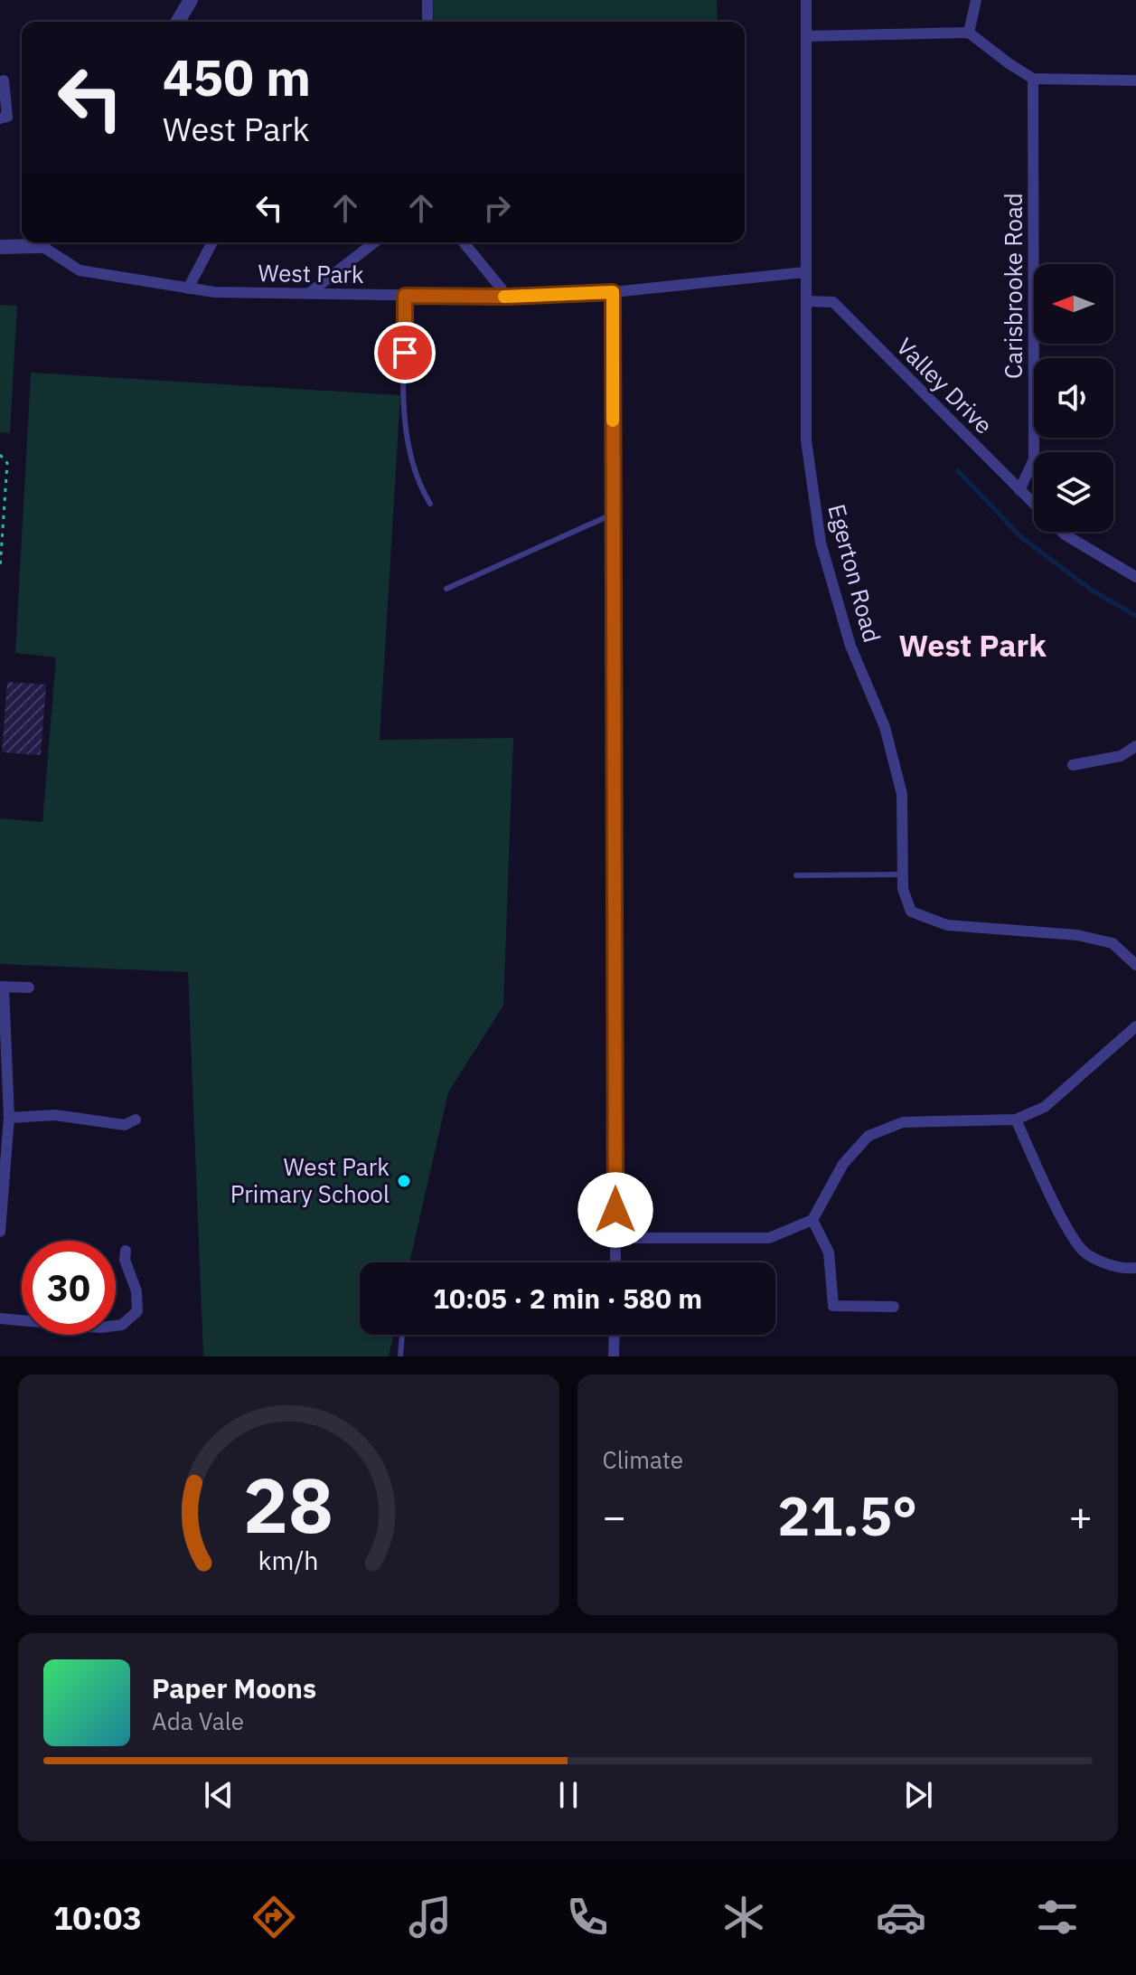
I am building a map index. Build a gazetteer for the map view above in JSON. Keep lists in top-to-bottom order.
{
  "streets": {
    "street": [
      "West Park",
      "Carisbrooke Road",
      "Valley Drive",
      "Egerton Road"
    ]
  },
  "crossings": [
    ["West Park", "Egerton Road"],
    ["Carisbrooke Road", "Valley Drive"],
    ["Valley Drive", "Egerton Road"]
  ],
  "districts": ["West Park"],
  "places": ["West Park Primary School"],
  "north": "left",
  "page": {
    "turn": ["450 m", "West Park"],
    "limit": "30",
    "trip": "10:05 · 2 min · 580 m",
    "tile": "Climate",
    "heat": ["−", "21.5°", "+"],
    "song": ["Paper Moons", "Ada Vale"],
    "tabs": "10:03",
    "gauge": ["28", "km/h"]
  }
}
